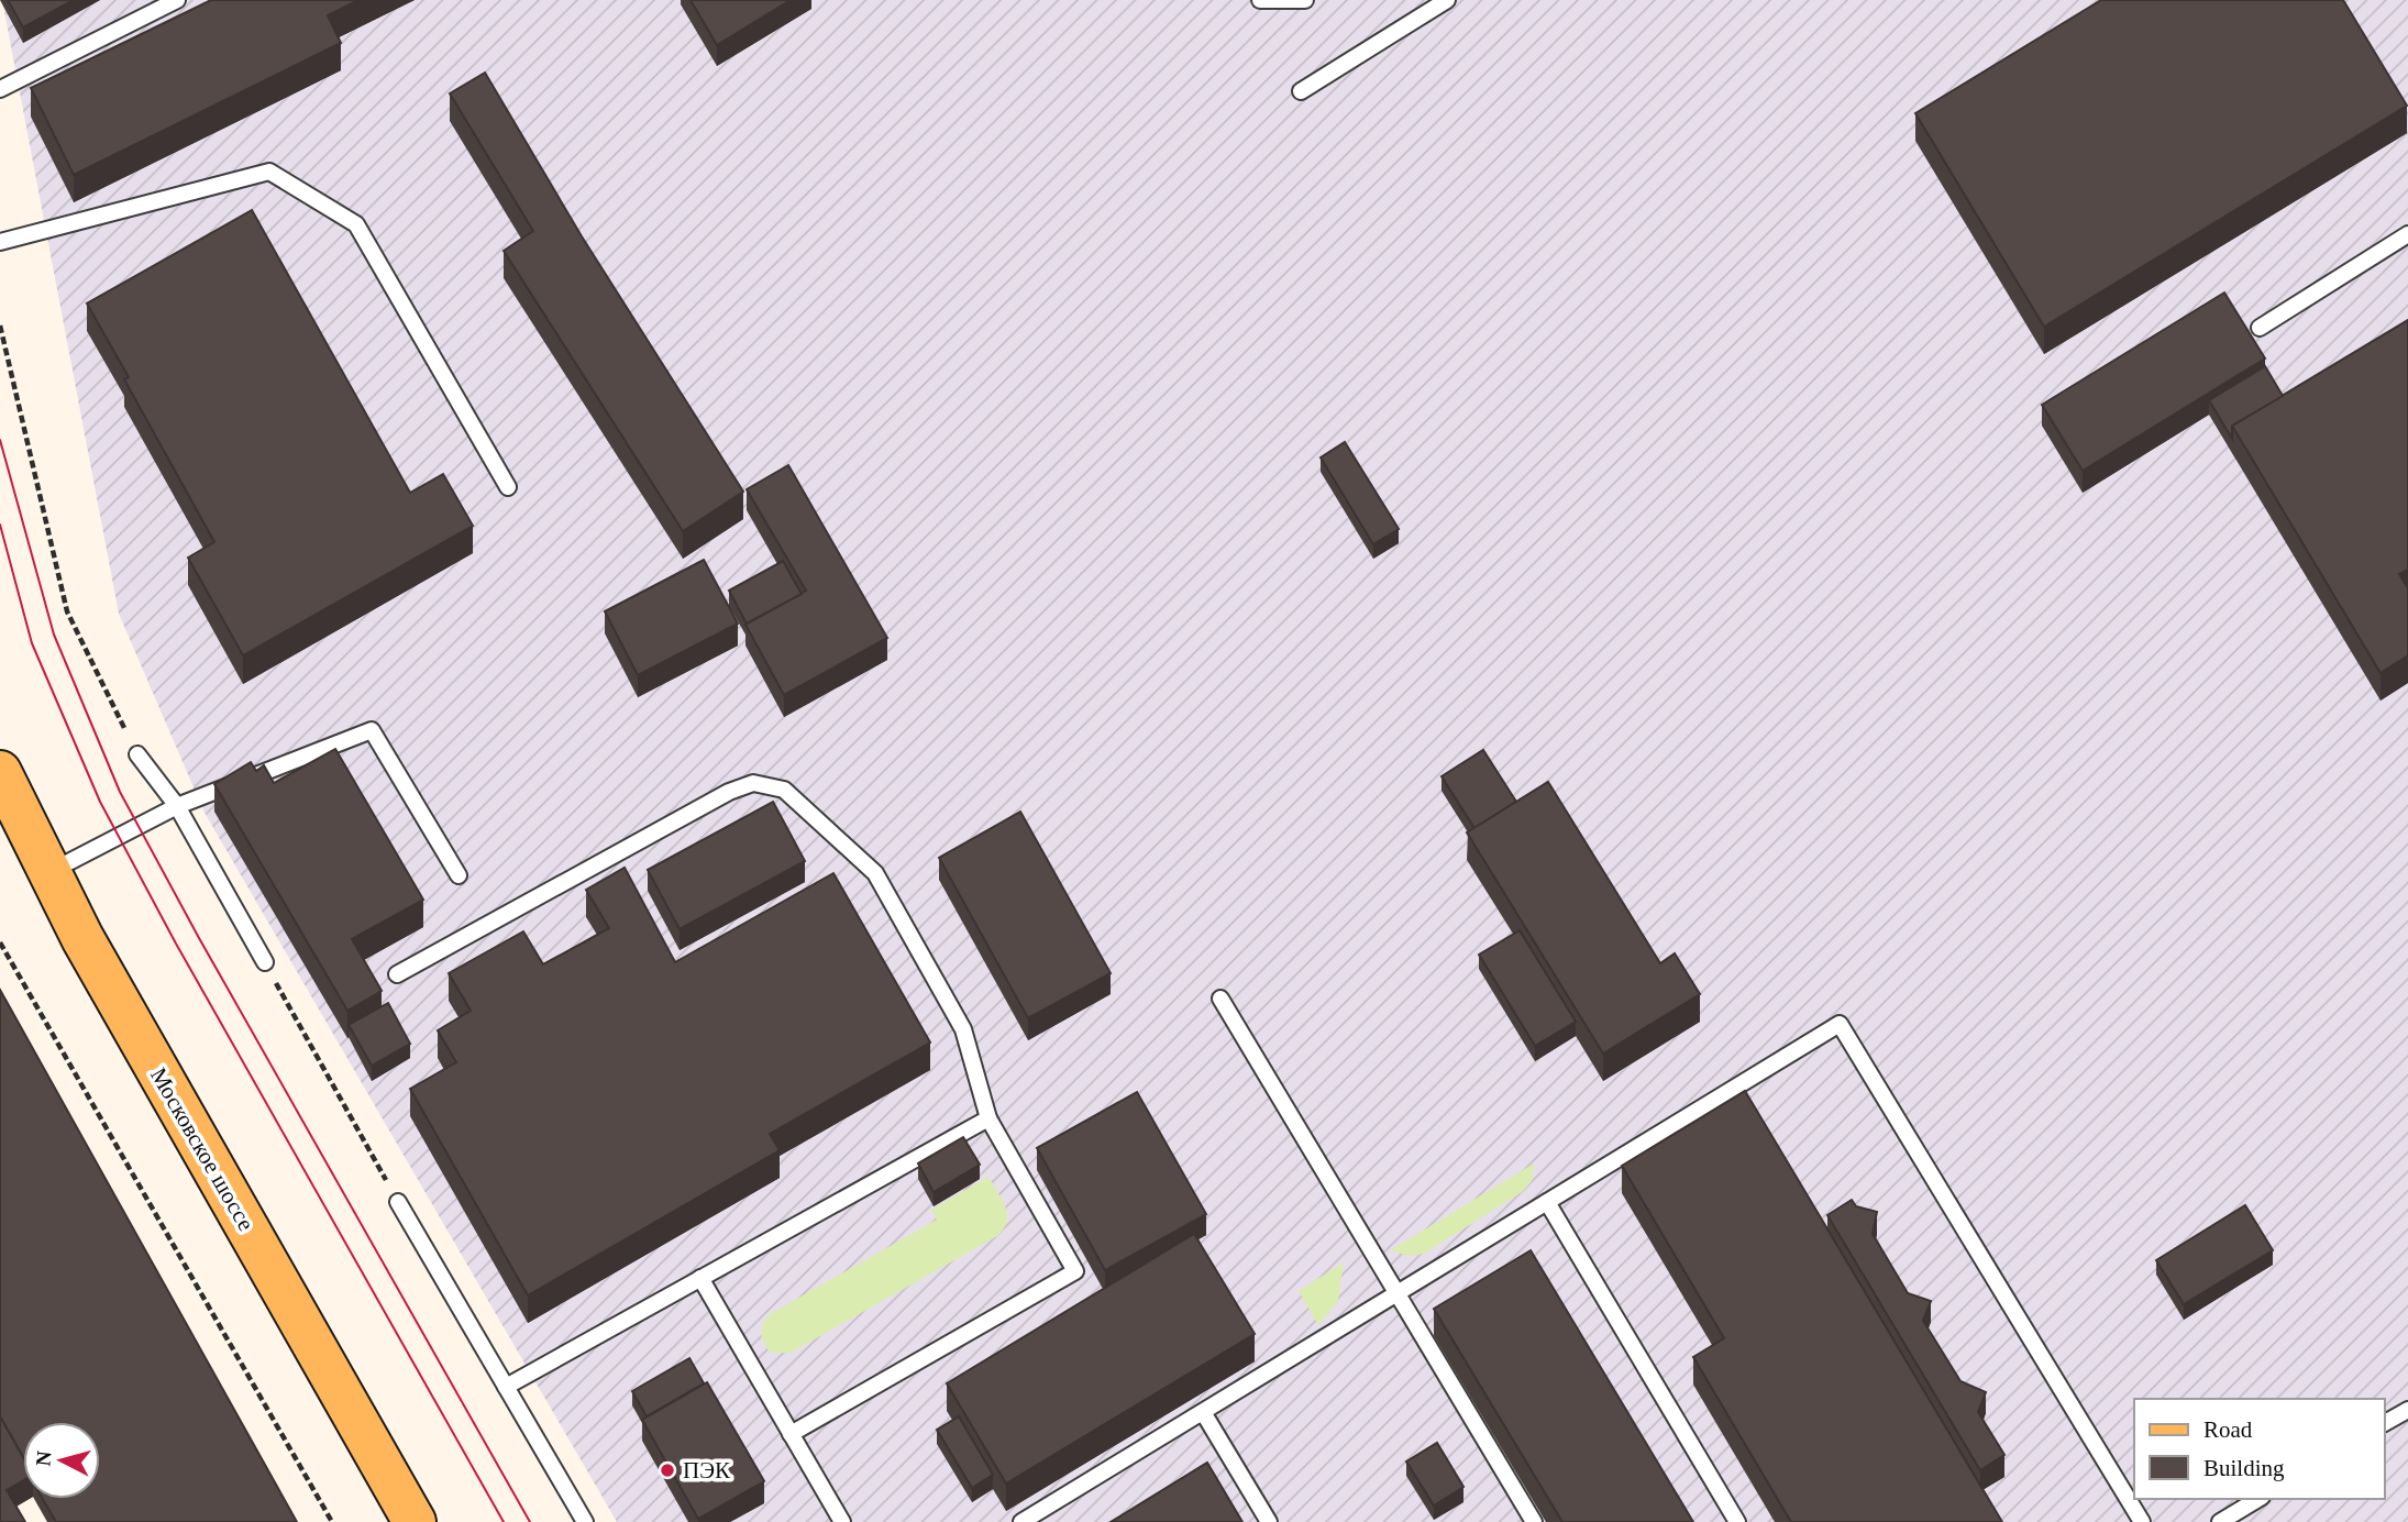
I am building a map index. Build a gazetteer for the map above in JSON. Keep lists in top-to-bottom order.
{
  "streets": {
    "main road": ["Московское шоссе"]
  },
  "places": ["ПЭК"],
  "legend": ["Road", "Building"],
  "north": "left"
}
